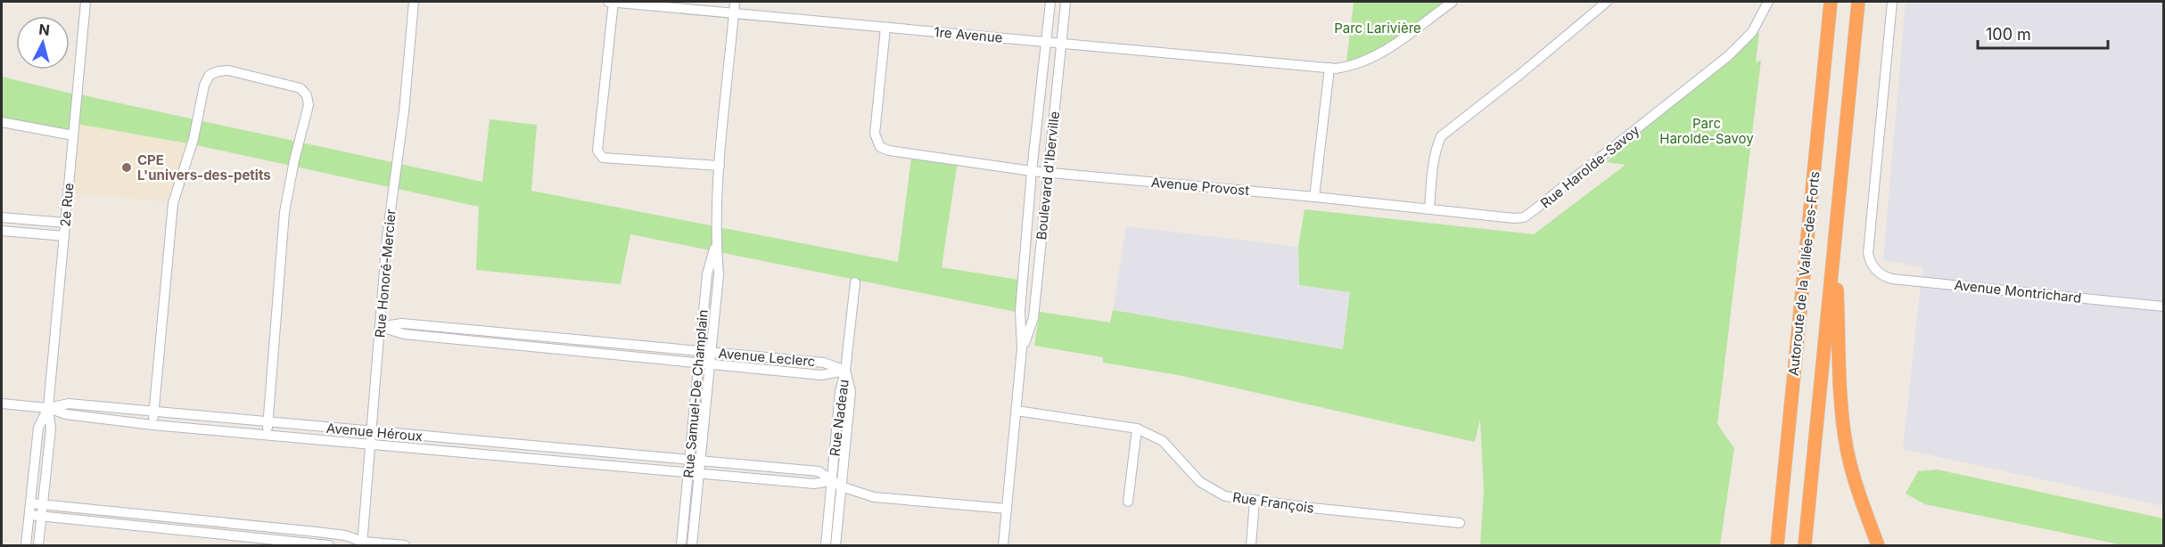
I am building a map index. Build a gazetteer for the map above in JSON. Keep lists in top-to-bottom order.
{
  "streets": {
    "highway": ["Autoroute de la Vallée-des-Forts"],
    "street": [
      "1re Avenue",
      "Rue Harolde-Savoy",
      "Boulevard d'Iberville",
      "Avenue Provost",
      "2e Rue",
      "Rue Honoré-Mercier",
      "Avenue Montrichard",
      "Avenue Leclerc",
      "Rue Samuel-De Champlain",
      "Rue Nadeau",
      "Avenue Héroux",
      "Rue François"
    ]
  },
  "crossings": [
    ["1re Avenue", "Boulevard d'Iberville"],
    ["1re Avenue", "Avenue Provost"],
    ["1re Avenue", "Rue Samuel-De Champlain"],
    ["Rue Harolde-Savoy", "Avenue Provost"],
    ["Boulevard d'Iberville", "Avenue Provost"],
    ["Boulevard d'Iberville", "Avenue Héroux"],
    ["Boulevard d'Iberville", "Rue François"],
    ["2e Rue", "Avenue Héroux"],
    ["Rue Honoré-Mercier", "Avenue Leclerc"],
    ["Rue Honoré-Mercier", "Avenue Héroux"],
    ["Avenue Leclerc", "Rue Samuel-De Champlain"],
    ["Avenue Leclerc", "Rue Nadeau"],
    ["Rue Samuel-De Champlain", "Avenue Héroux"],
    ["Rue Nadeau", "Avenue Héroux"]
  ],
  "parks": ["Parc Larivière", "Parc Harolde-Savoy"],
  "places": ["CPE L'univers-des-petits"],
  "scale_bar": "100 m",
  "north": "top"
}
